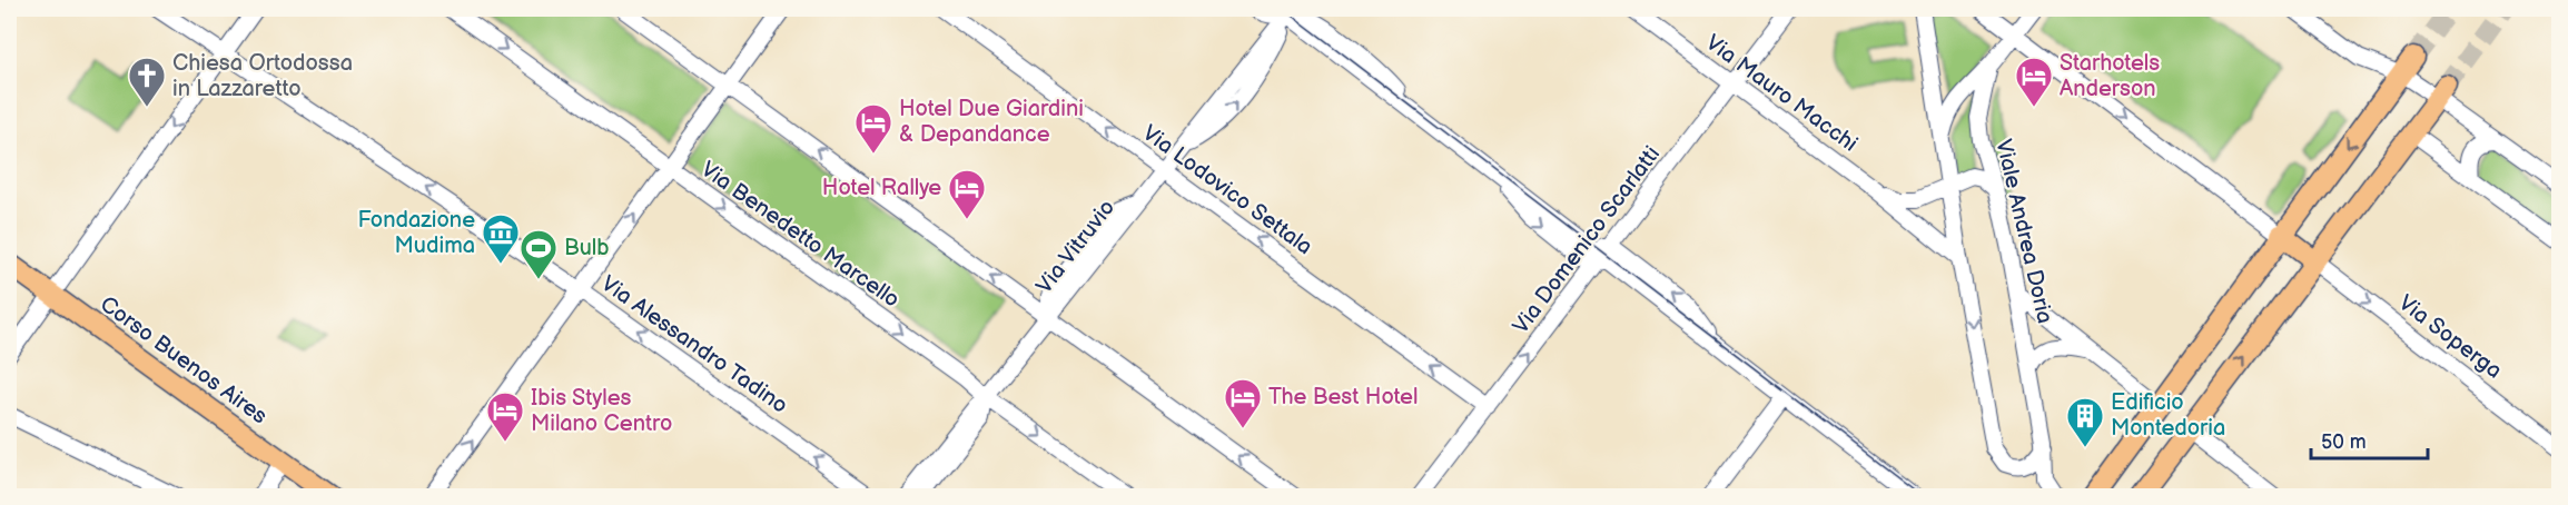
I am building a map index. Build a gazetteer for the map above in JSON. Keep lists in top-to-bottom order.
{
  "streets": {
    "main road": ["Corso Buenos Aires"],
    "street": [
      "Via Mauro Macchi",
      "Via Lodovico Settala",
      "Viale Andrea Doria",
      "Via Benedetto Marcello",
      "Via Domenico Scarlatti",
      "Via Vitruvio",
      "Via Soperga",
      "Via Alessandro Tadino"
    ]
  },
  "crossings": [
    ["Via Mauro Macchi", "Viale Andrea Doria"],
    ["Via Mauro Macchi", "Via Domenico Scarlatti"],
    ["Via Lodovico Settala", "Via Domenico Scarlatti"],
    ["Via Lodovico Settala", "Via Vitruvio"],
    ["Via Benedetto Marcello", "Via Vitruvio"]
  ],
  "one_way": ["Via Lodovico Settala", "Via Soperga", "Via Alessandro Tadino"],
  "places": {
    "church": ["Chiesa Ortodossa in Lazzaretto"],
    "hotel": [
      "Starhotels Anderson",
      "Hotel Due Giardini & Depandance",
      "Hotel Rallye",
      "The Best Hotel",
      "Ibis Styles Milano Centro"
    ],
    "museum": ["Fondazione Mudima"],
    "sports": ["Bulb"],
    "building": ["Edificio Montedoria"]
  },
  "scale_bar": "50 m"
}
